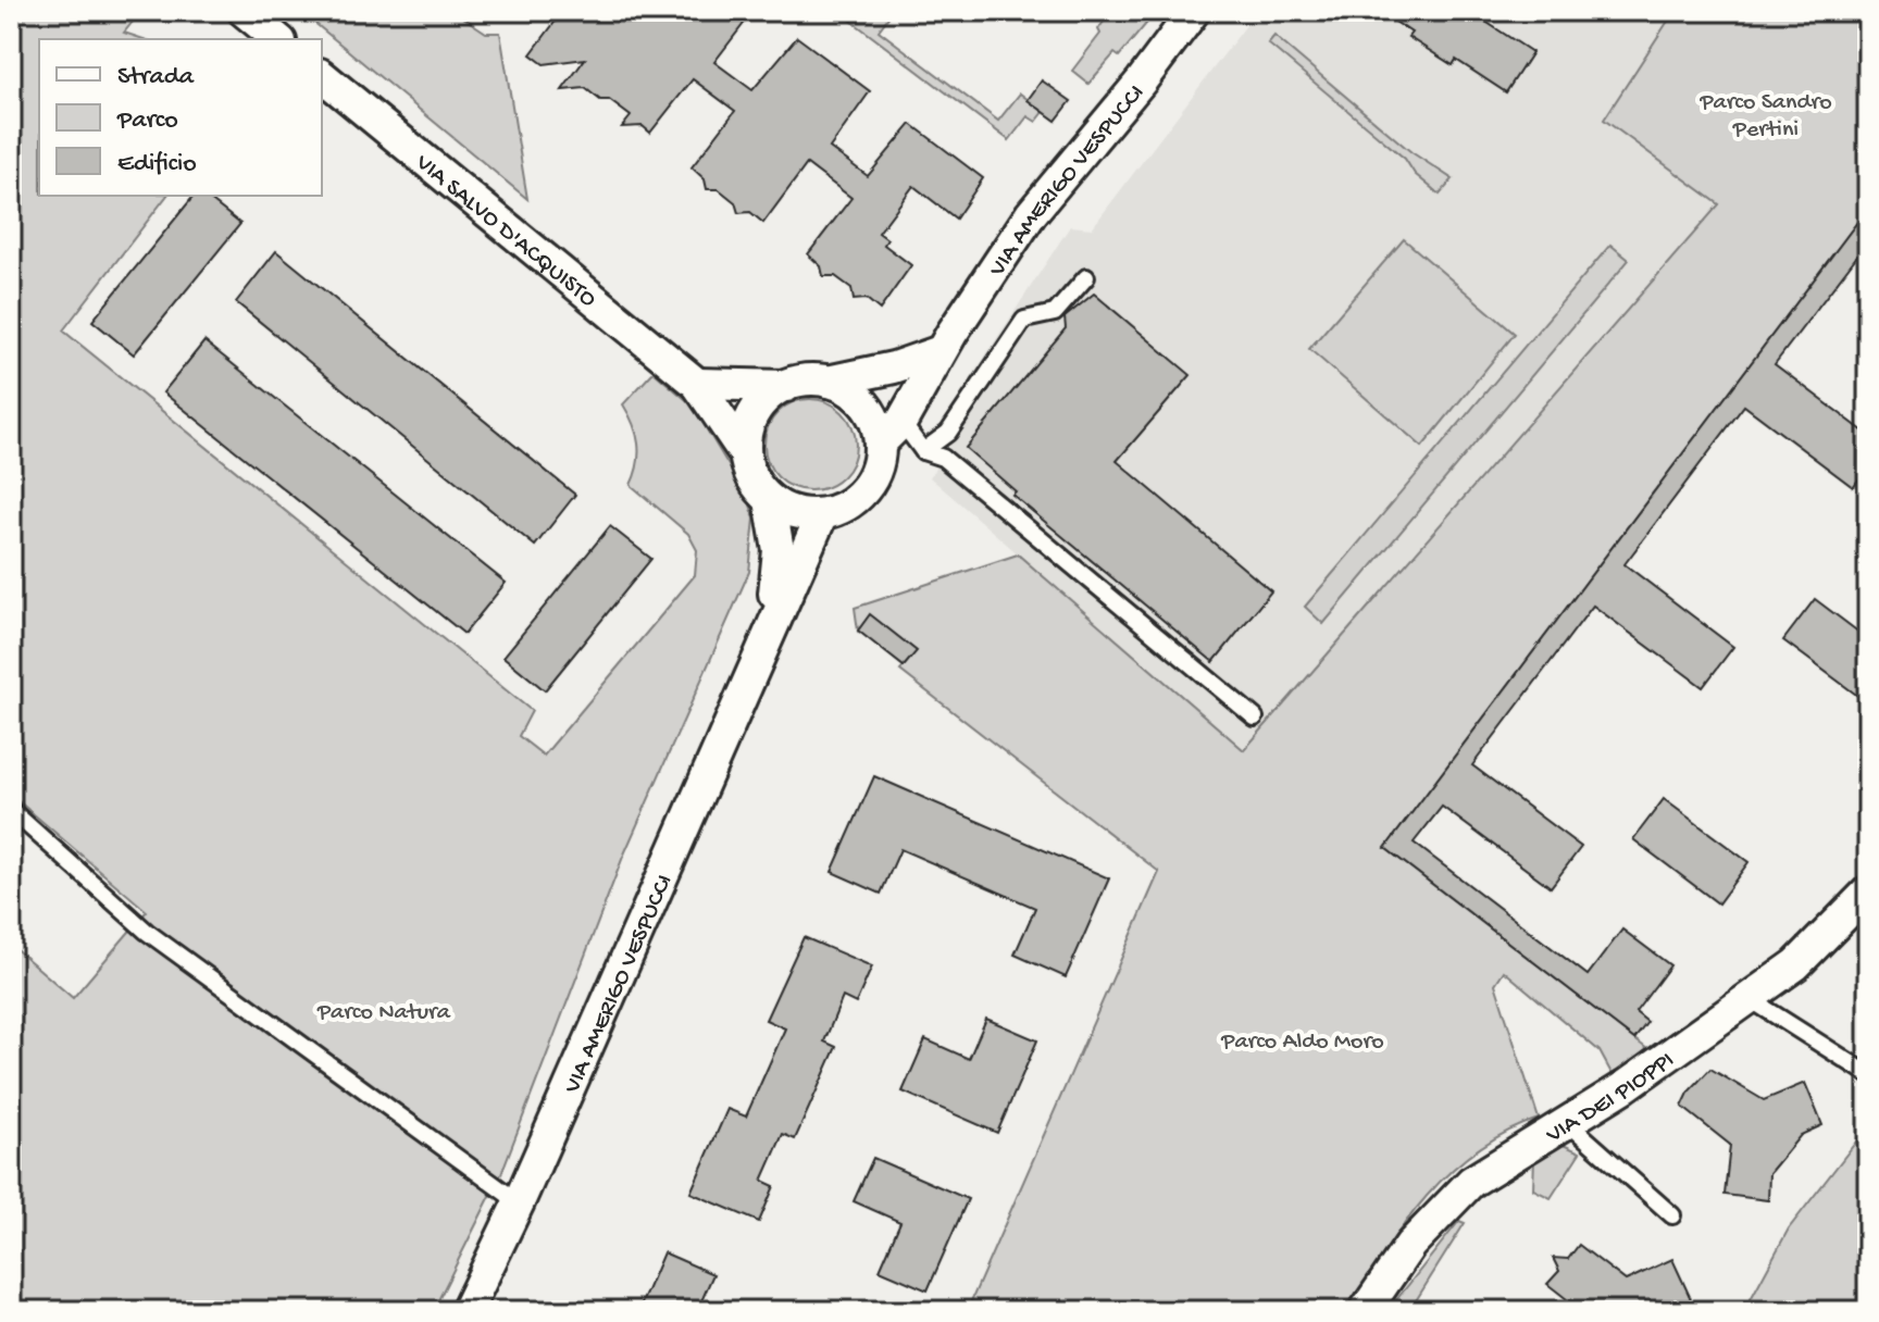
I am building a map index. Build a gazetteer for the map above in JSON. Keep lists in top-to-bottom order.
{
  "streets": {
    "street": ["VIA AMERIGO VESPUCCI", "VIA SALVO D'ACQUISTO", "VIA DEI PIOPPI"]
  },
  "crossings": [
    ["VIA AMERIGO VESPUCCI", "VIA SALVO D'ACQUISTO"]
  ],
  "parks": ["Parco Sandro Pertini", "Parco Natura", "Parco Aldo Moro"],
  "legend": ["Strada", "Parco", "Edificio"]
}
